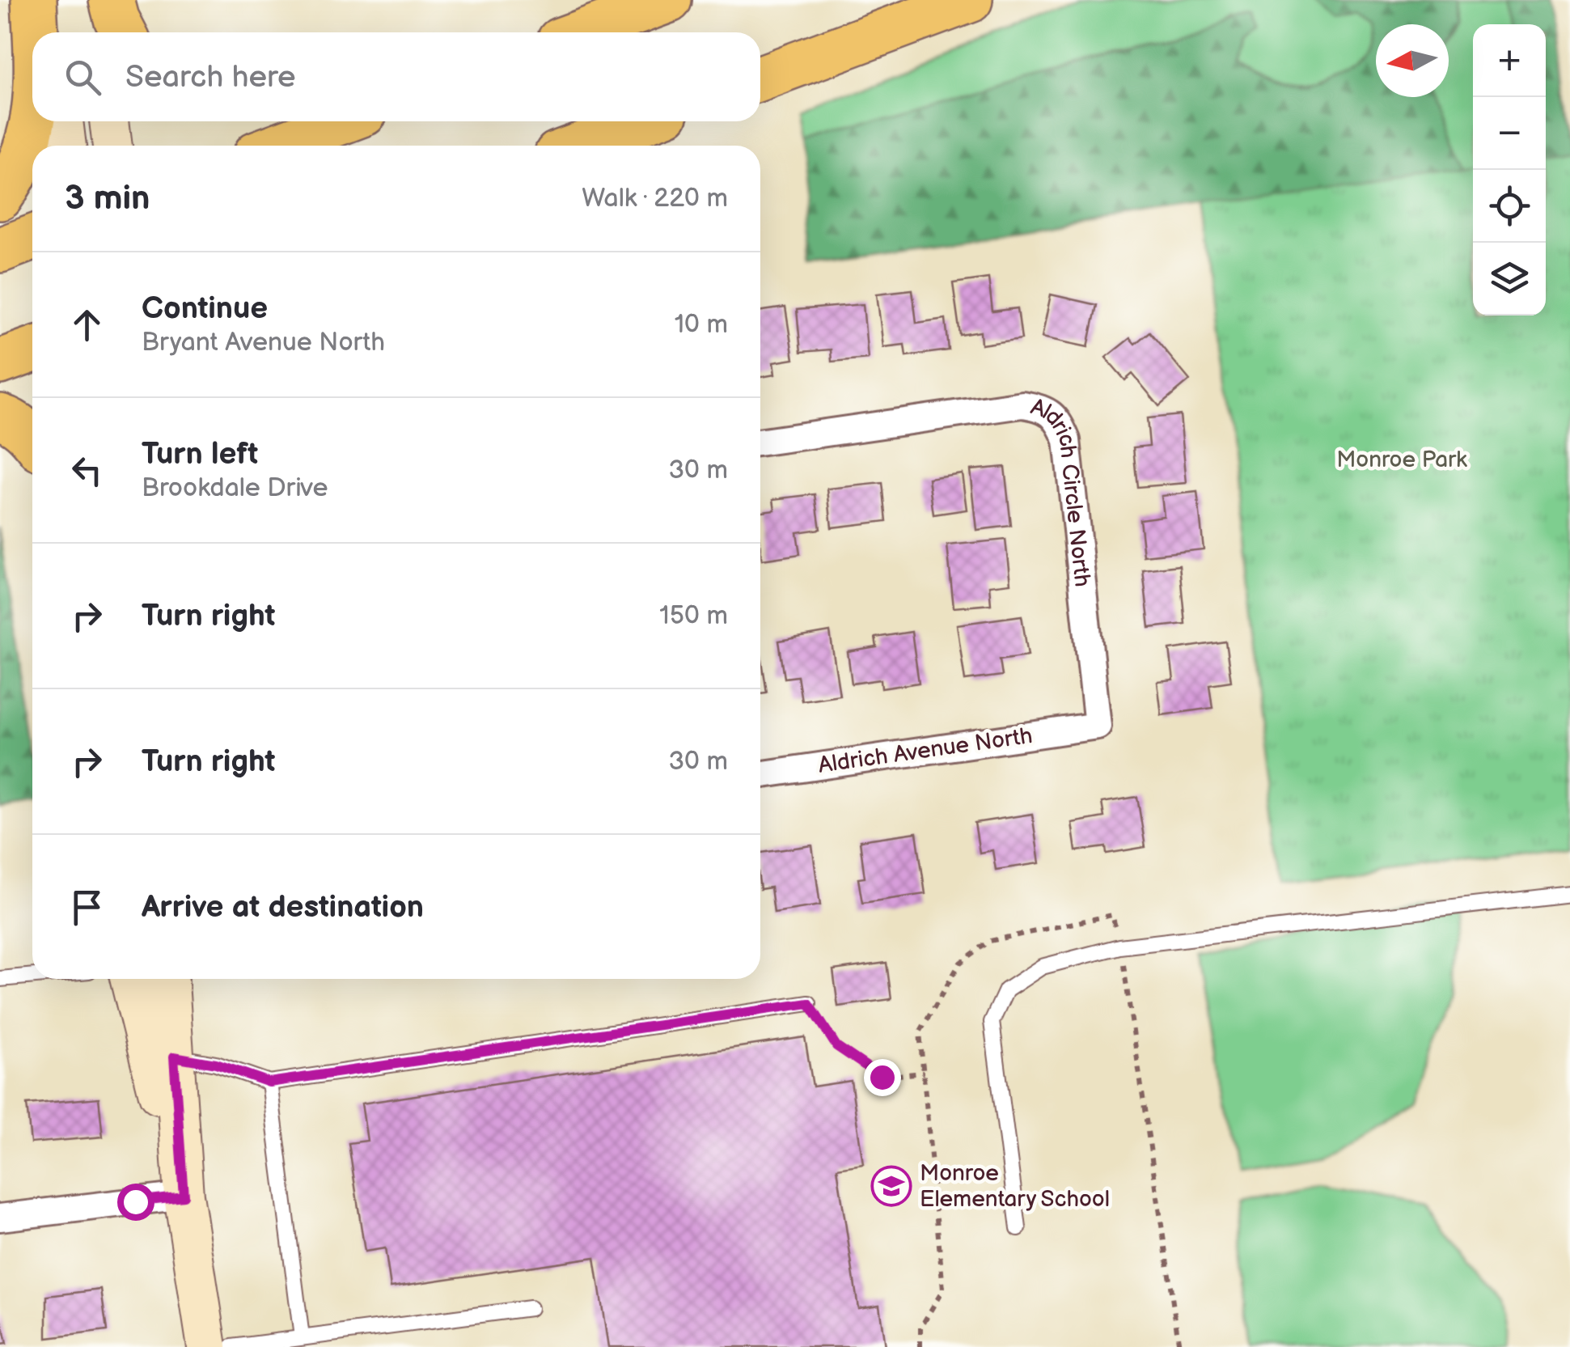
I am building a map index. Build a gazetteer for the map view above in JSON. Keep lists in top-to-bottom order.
{
  "streets": {
    "street": ["Aldrich Circle North", "Aldrich Avenue North"]
  },
  "crossings": [
    ["Aldrich Circle North", "Aldrich Avenue North"]
  ],
  "parks": ["Monroe Park"],
  "places": {
    "school or university": ["Monroe Elementary School"]
  },
  "north": "left",
  "page": {
    "map_buttons": ["+", "−"],
    "search": "Search here",
    "heading": ["3 min", "Walk · 220 m"],
    "list": [
      ["Continue", "Bryant Avenue North", "10 m"],
      ["Turn left", "Brookdale Drive", "30 m"],
      ["Turn right", "150 m"],
      ["Turn right", "30 m"],
      "Arrive at destination"
    ]
  }
}
